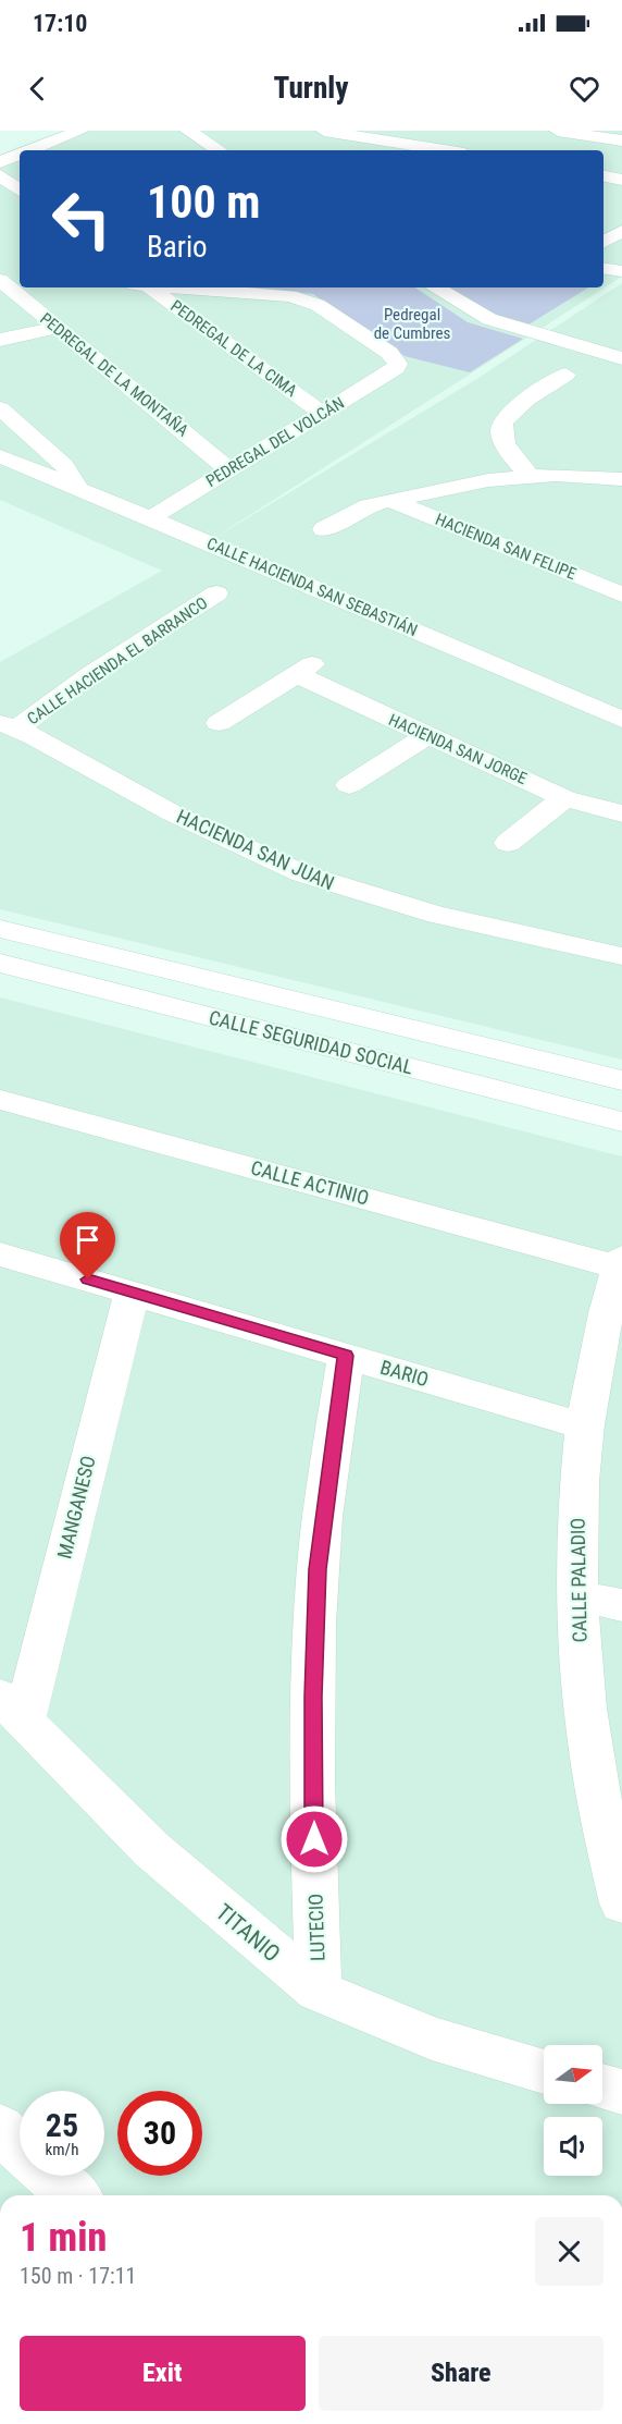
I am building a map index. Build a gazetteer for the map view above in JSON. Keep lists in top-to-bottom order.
{
  "streets": {
    "street": [
      "PEDREGAL DE LA CIMA",
      "PEDREGAL DE LA MONTAÑA",
      "PEDREGAL DEL VOLCÁN",
      "HACIENDA SAN FELIPE",
      "CALLE HACIENDA SAN SEBASTIÁN",
      "CALLE HACIENDA EL BARRANCO",
      "HACIENDA SAN JORGE",
      "HACIENDA SAN JUAN",
      "CALLE SEGURIDAD SOCIAL",
      "CALLE ACTINIO",
      "BARIO",
      "MANGANESO",
      "CALLE PALADIO",
      "LUTECIO",
      "TITANIO"
    ]
  },
  "crossings": [
    ["PEDREGAL DE LA CIMA", "PEDREGAL DEL VOLCÁN"],
    ["PEDREGAL DE LA MONTAÑA", "PEDREGAL DEL VOLCÁN"],
    ["PEDREGAL DEL VOLCÁN", "CALLE HACIENDA SAN SEBASTIÁN"],
    ["CALLE HACIENDA EL BARRANCO", "HACIENDA SAN JUAN"],
    ["CALLE ACTINIO", "CALLE PALADIO"],
    ["BARIO", "MANGANESO"],
    ["BARIO", "CALLE PALADIO"],
    ["BARIO", "LUTECIO"],
    ["MANGANESO", "TITANIO"],
    ["LUTECIO", "TITANIO"]
  ],
  "parks": ["Pedregal de Cumbres"],
  "north": "right",
  "page": {
    "status": "17:10",
    "header": "Turnly",
    "turn": ["100 m", "Bario"],
    "speed": "25 km/h",
    "limit": "30",
    "heading": ["1 min", "150 m · 17:11"],
    "buttons": ["Exit", "Share"]
  }
}
